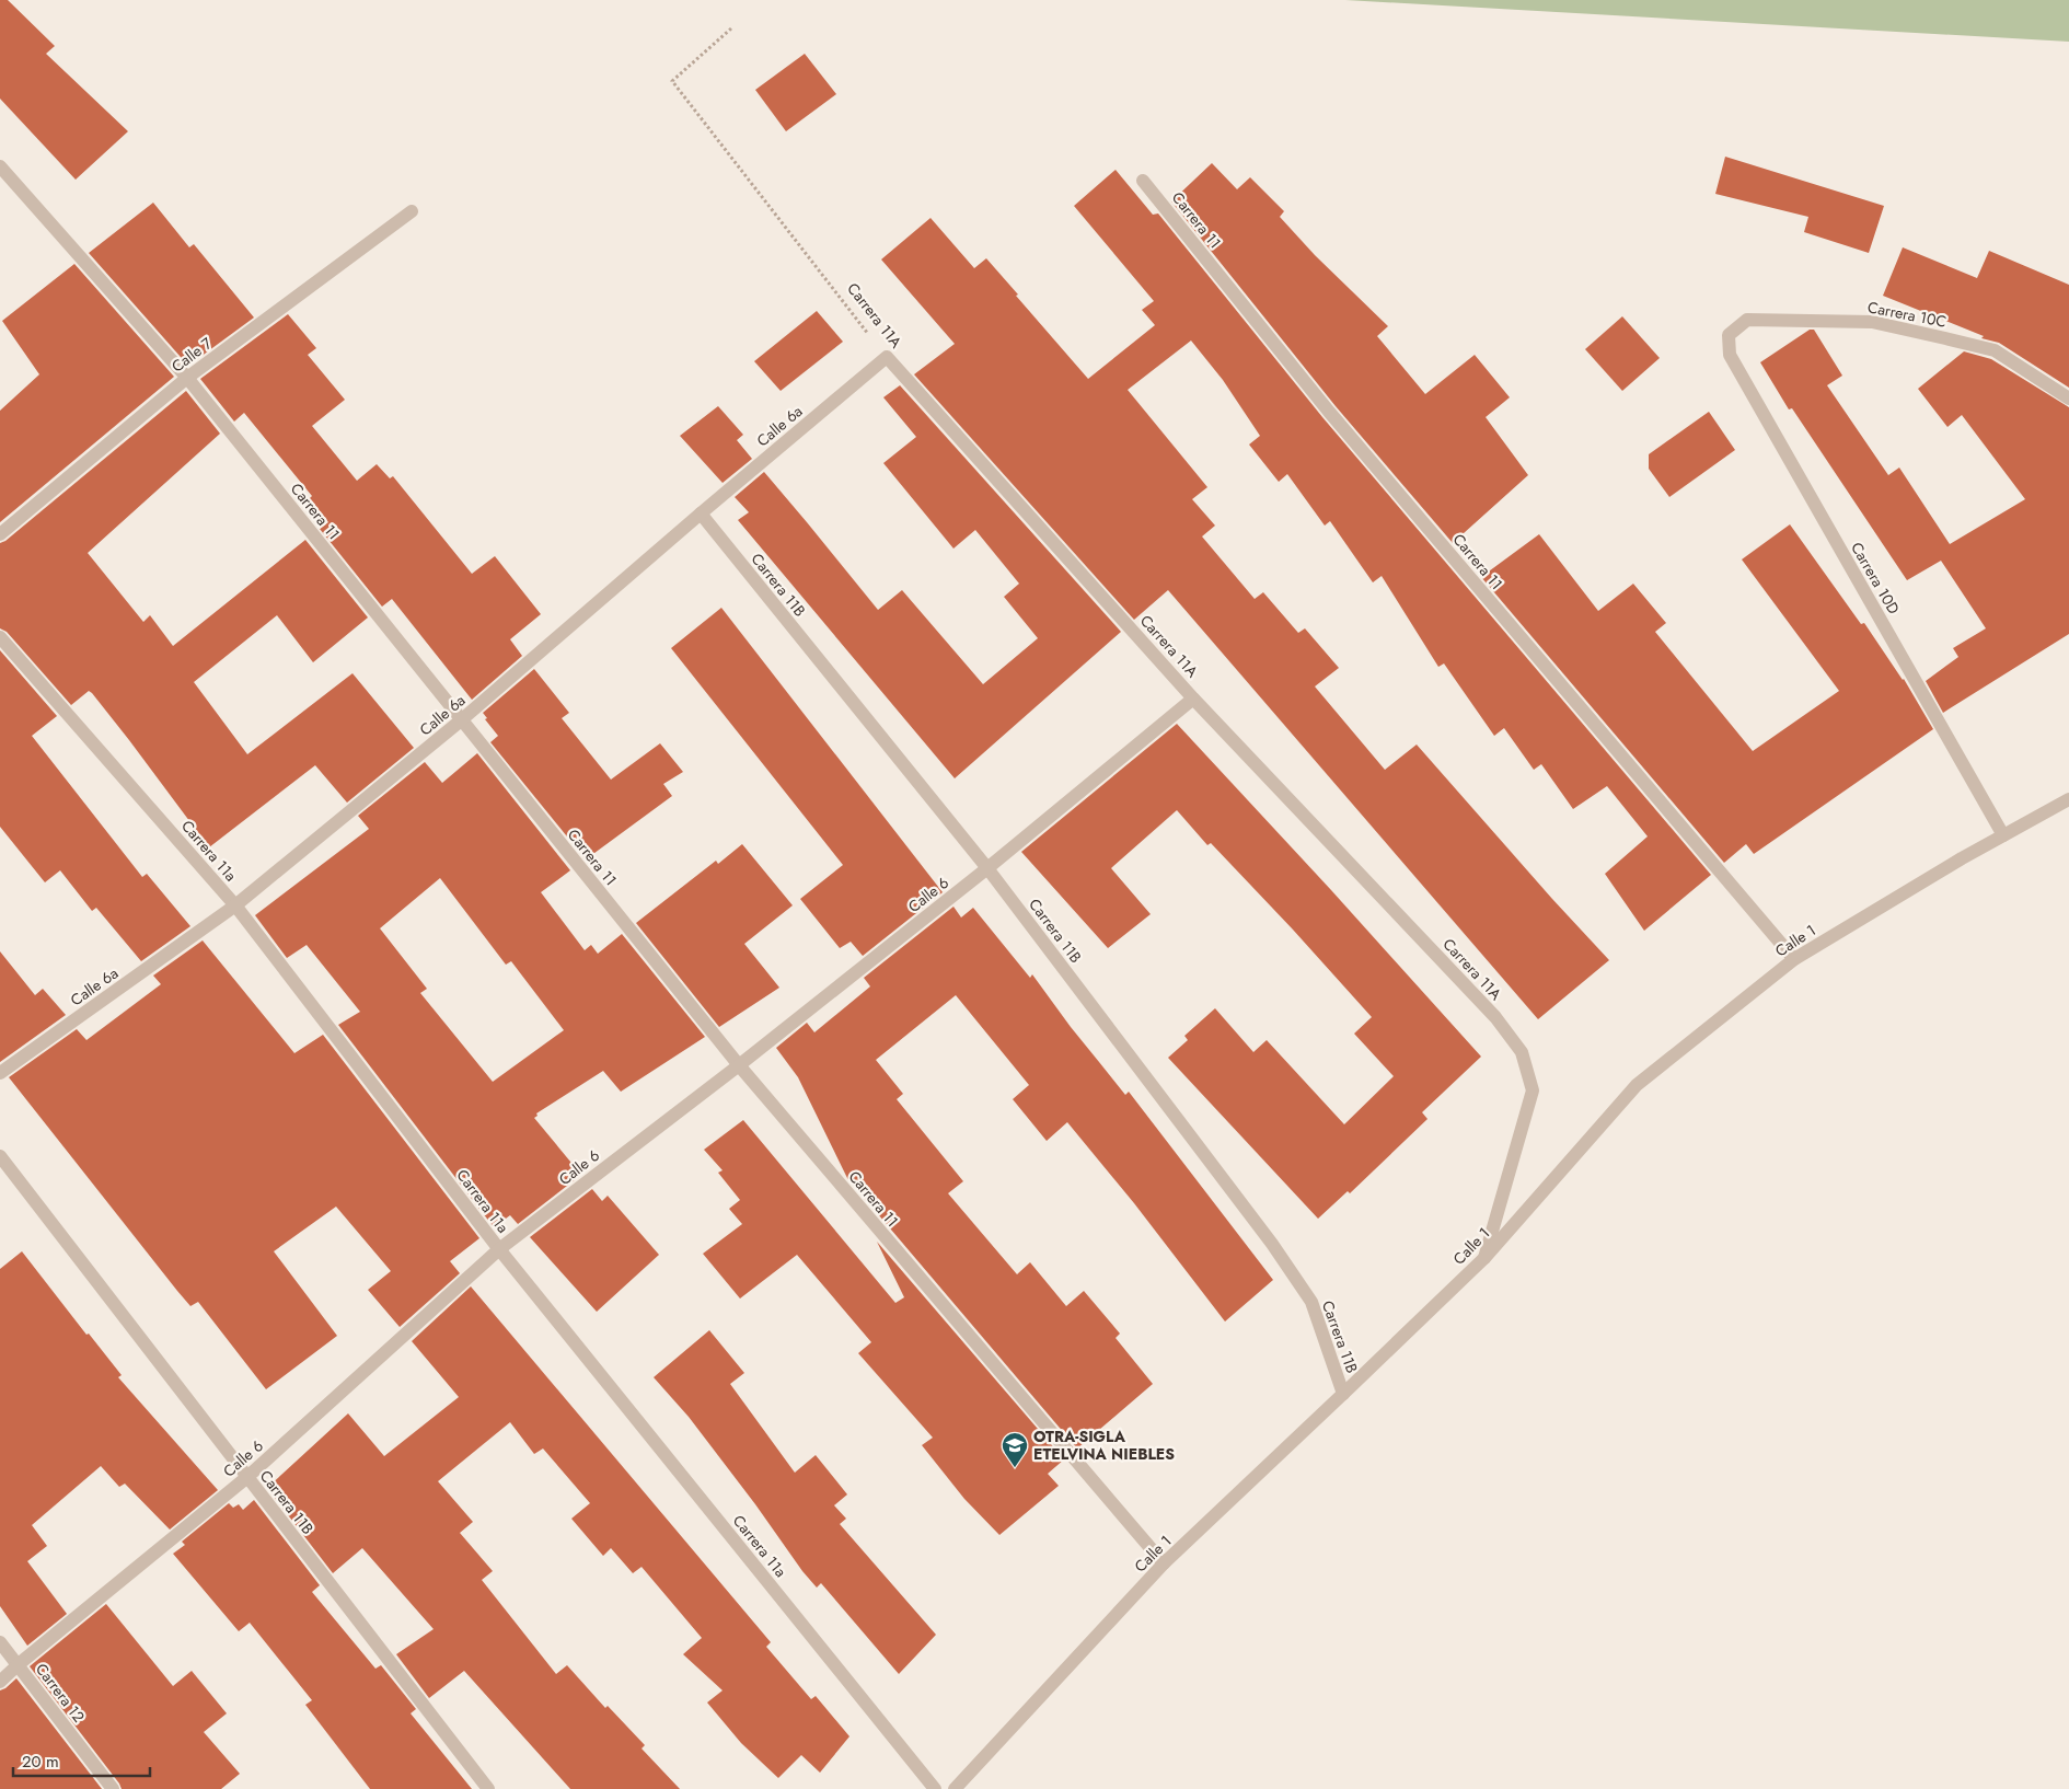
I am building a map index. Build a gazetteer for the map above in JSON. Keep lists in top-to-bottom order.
{
  "streets": {
    "street": [
      "Carrera 11",
      "Carrera 10C",
      "Carrera 11A",
      "Calle 7",
      "Calle 6a",
      "Carrera 10D",
      "Carrera 11B",
      "Carrera 11a",
      "Calle 6",
      "Calle 1",
      "Carrera 12"
    ]
  },
  "crossings": [
    ["Carrera 11", "Calle 7"],
    ["Carrera 11", "Calle 6a"],
    ["Carrera 11", "Calle 6"],
    ["Carrera 11", "Calle 1"],
    ["Carrera 10C", "Carrera 10D"],
    ["Carrera 11A", "Calle 6a"],
    ["Carrera 11A", "Calle 6"],
    ["Carrera 11A", "Calle 1"],
    ["Calle 6a", "Carrera 11B"],
    ["Calle 6a", "Carrera 11a"],
    ["Carrera 10D", "Calle 1"],
    ["Carrera 11B", "Calle 6"],
    ["Carrera 11B", "Calle 1"],
    ["Carrera 11a", "Calle 6"],
    ["Calle 6", "Carrera 12"]
  ],
  "places": {
    "school or university": ["OTRA-SIGLA ETELVINA NIEBLES"]
  },
  "scale_bar": "20 m"
}
